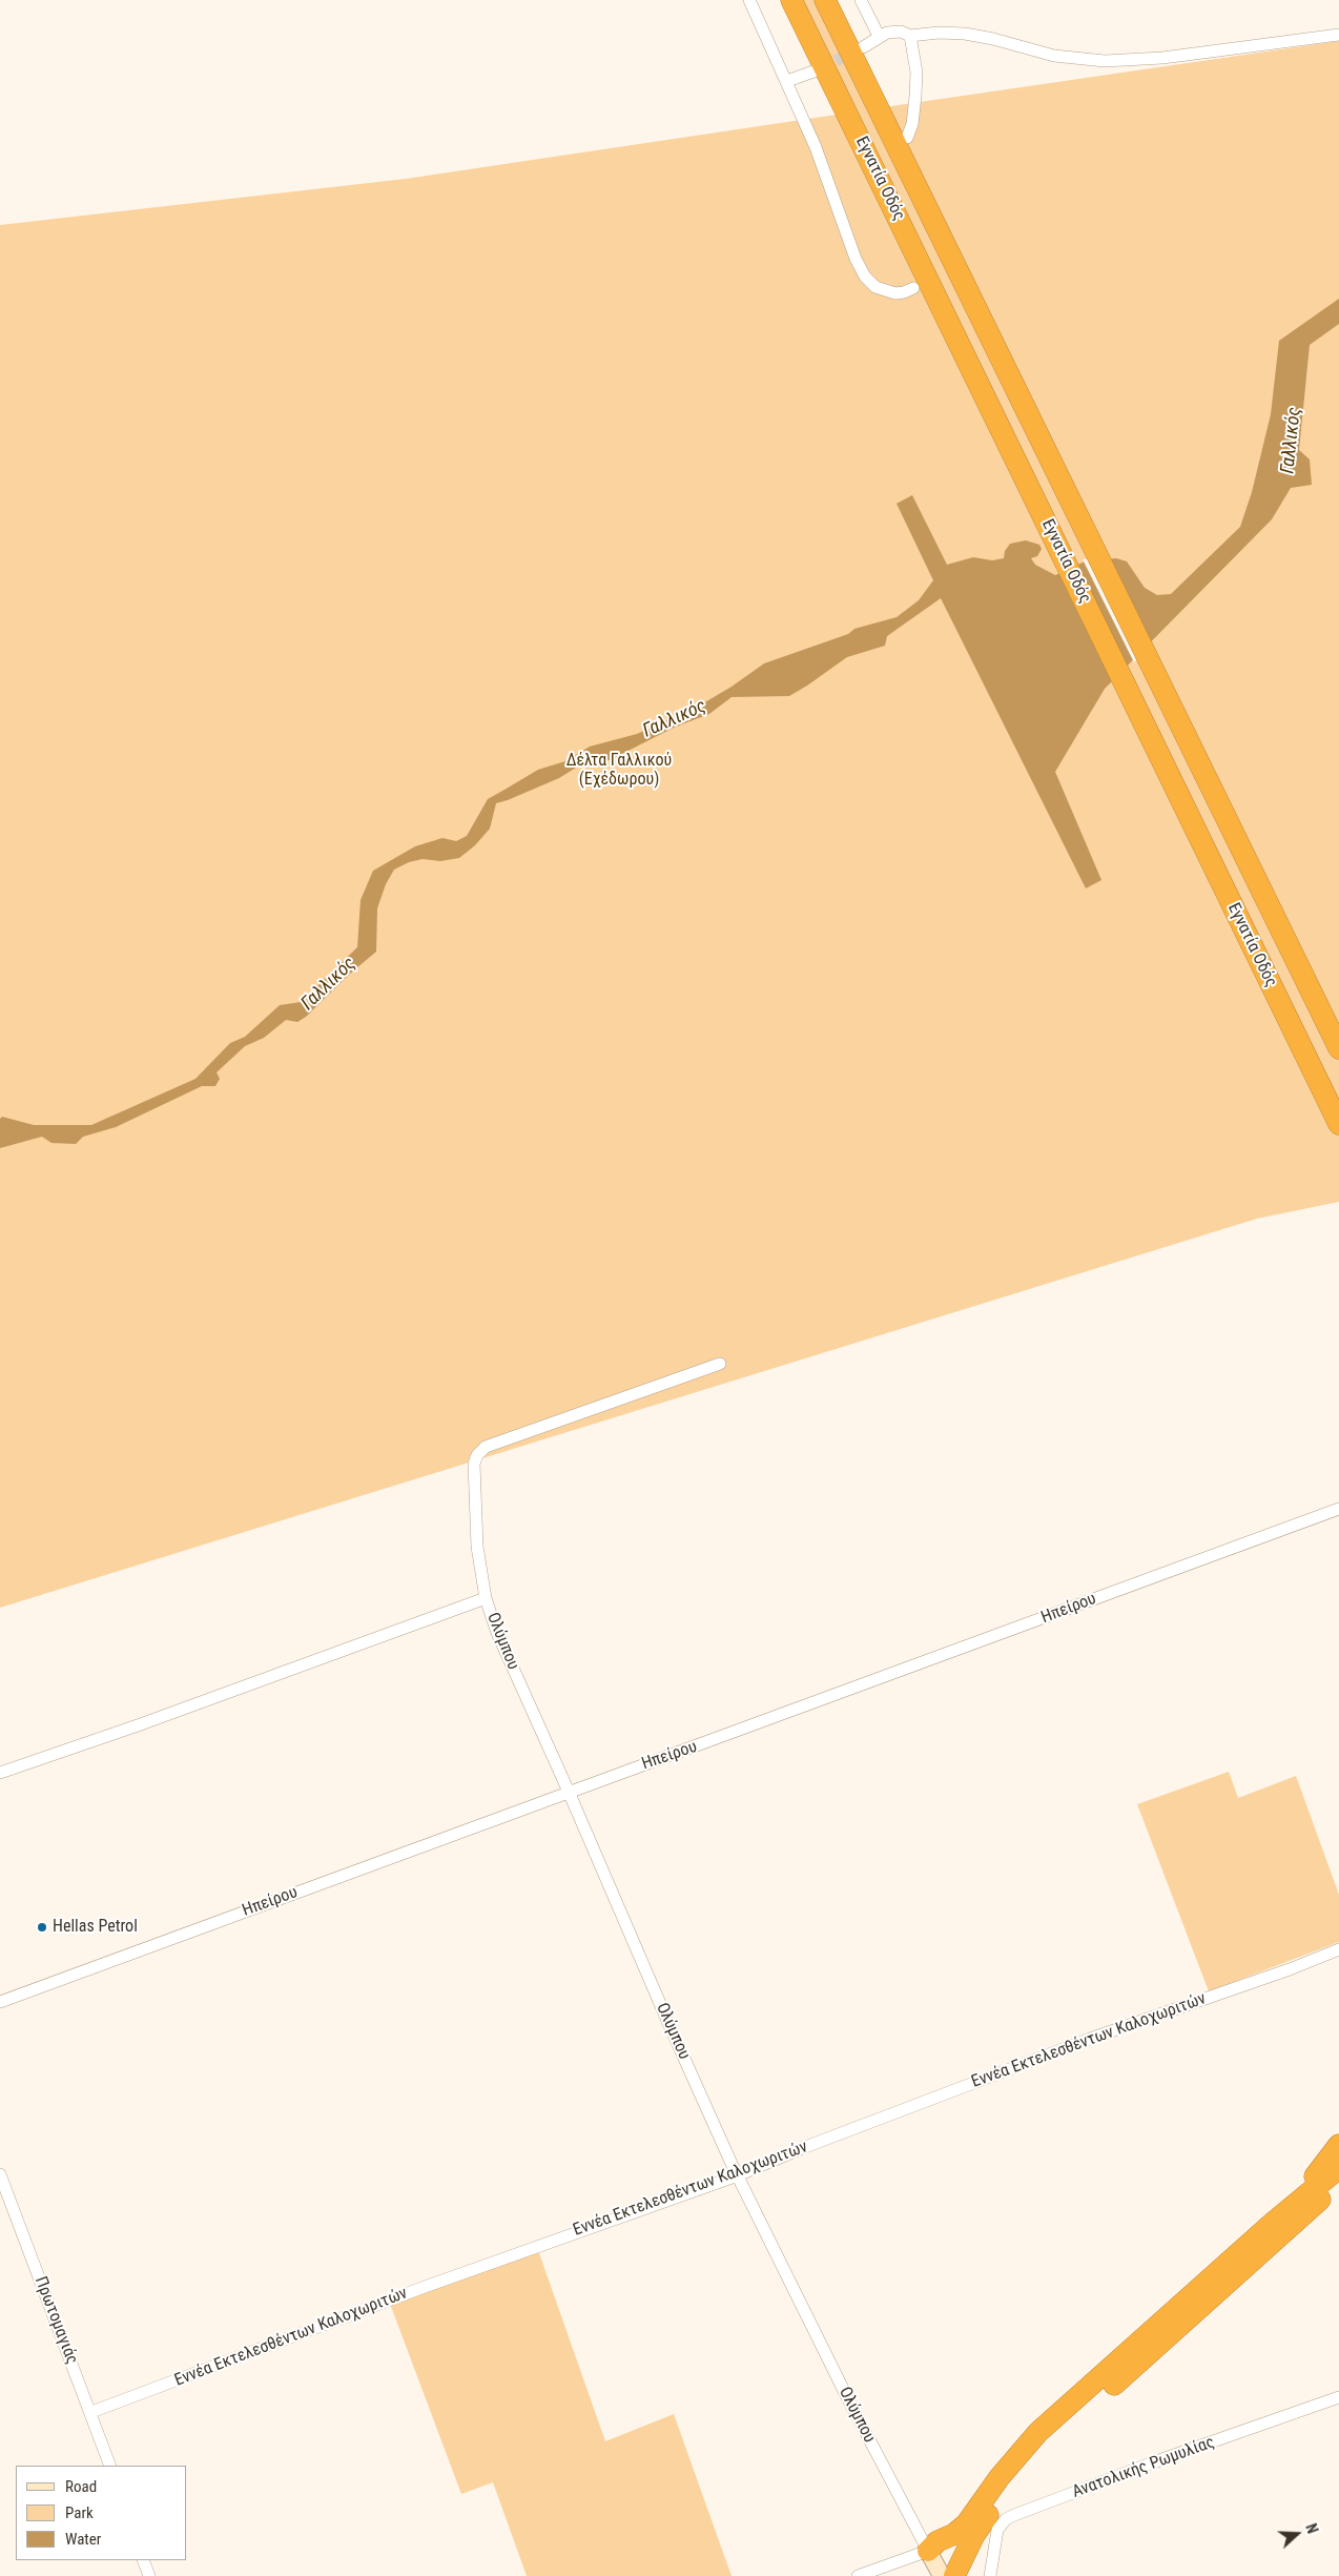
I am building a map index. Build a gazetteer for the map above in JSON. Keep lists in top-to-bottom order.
{
  "streets": {
    "highway": ["Εγνατία Οδός"],
    "street": [
      "Ηπείρου",
      "Ολύμπου",
      "Εννέα Εκτελεσθέντων Καλοχωριτών",
      "Πρωτομαγιάς",
      "Ανατολικής Ρωμυλίας"
    ]
  },
  "crossings": [
    ["Ηπείρου", "Ολύμπου"],
    ["Ολύμπου", "Εννέα Εκτελεσθέντων Καλοχωριτών"],
    ["Εννέα Εκτελεσθέντων Καλοχωριτών", "Πρωτομαγιάς"]
  ],
  "water": ["Γαλλικός"],
  "parks": ["Δέλτα Γαλλικού (Εχέδωρου)"],
  "places": ["Hellas Petrol"],
  "legend": ["Road", "Park", "Water"],
  "north": "right"
}
